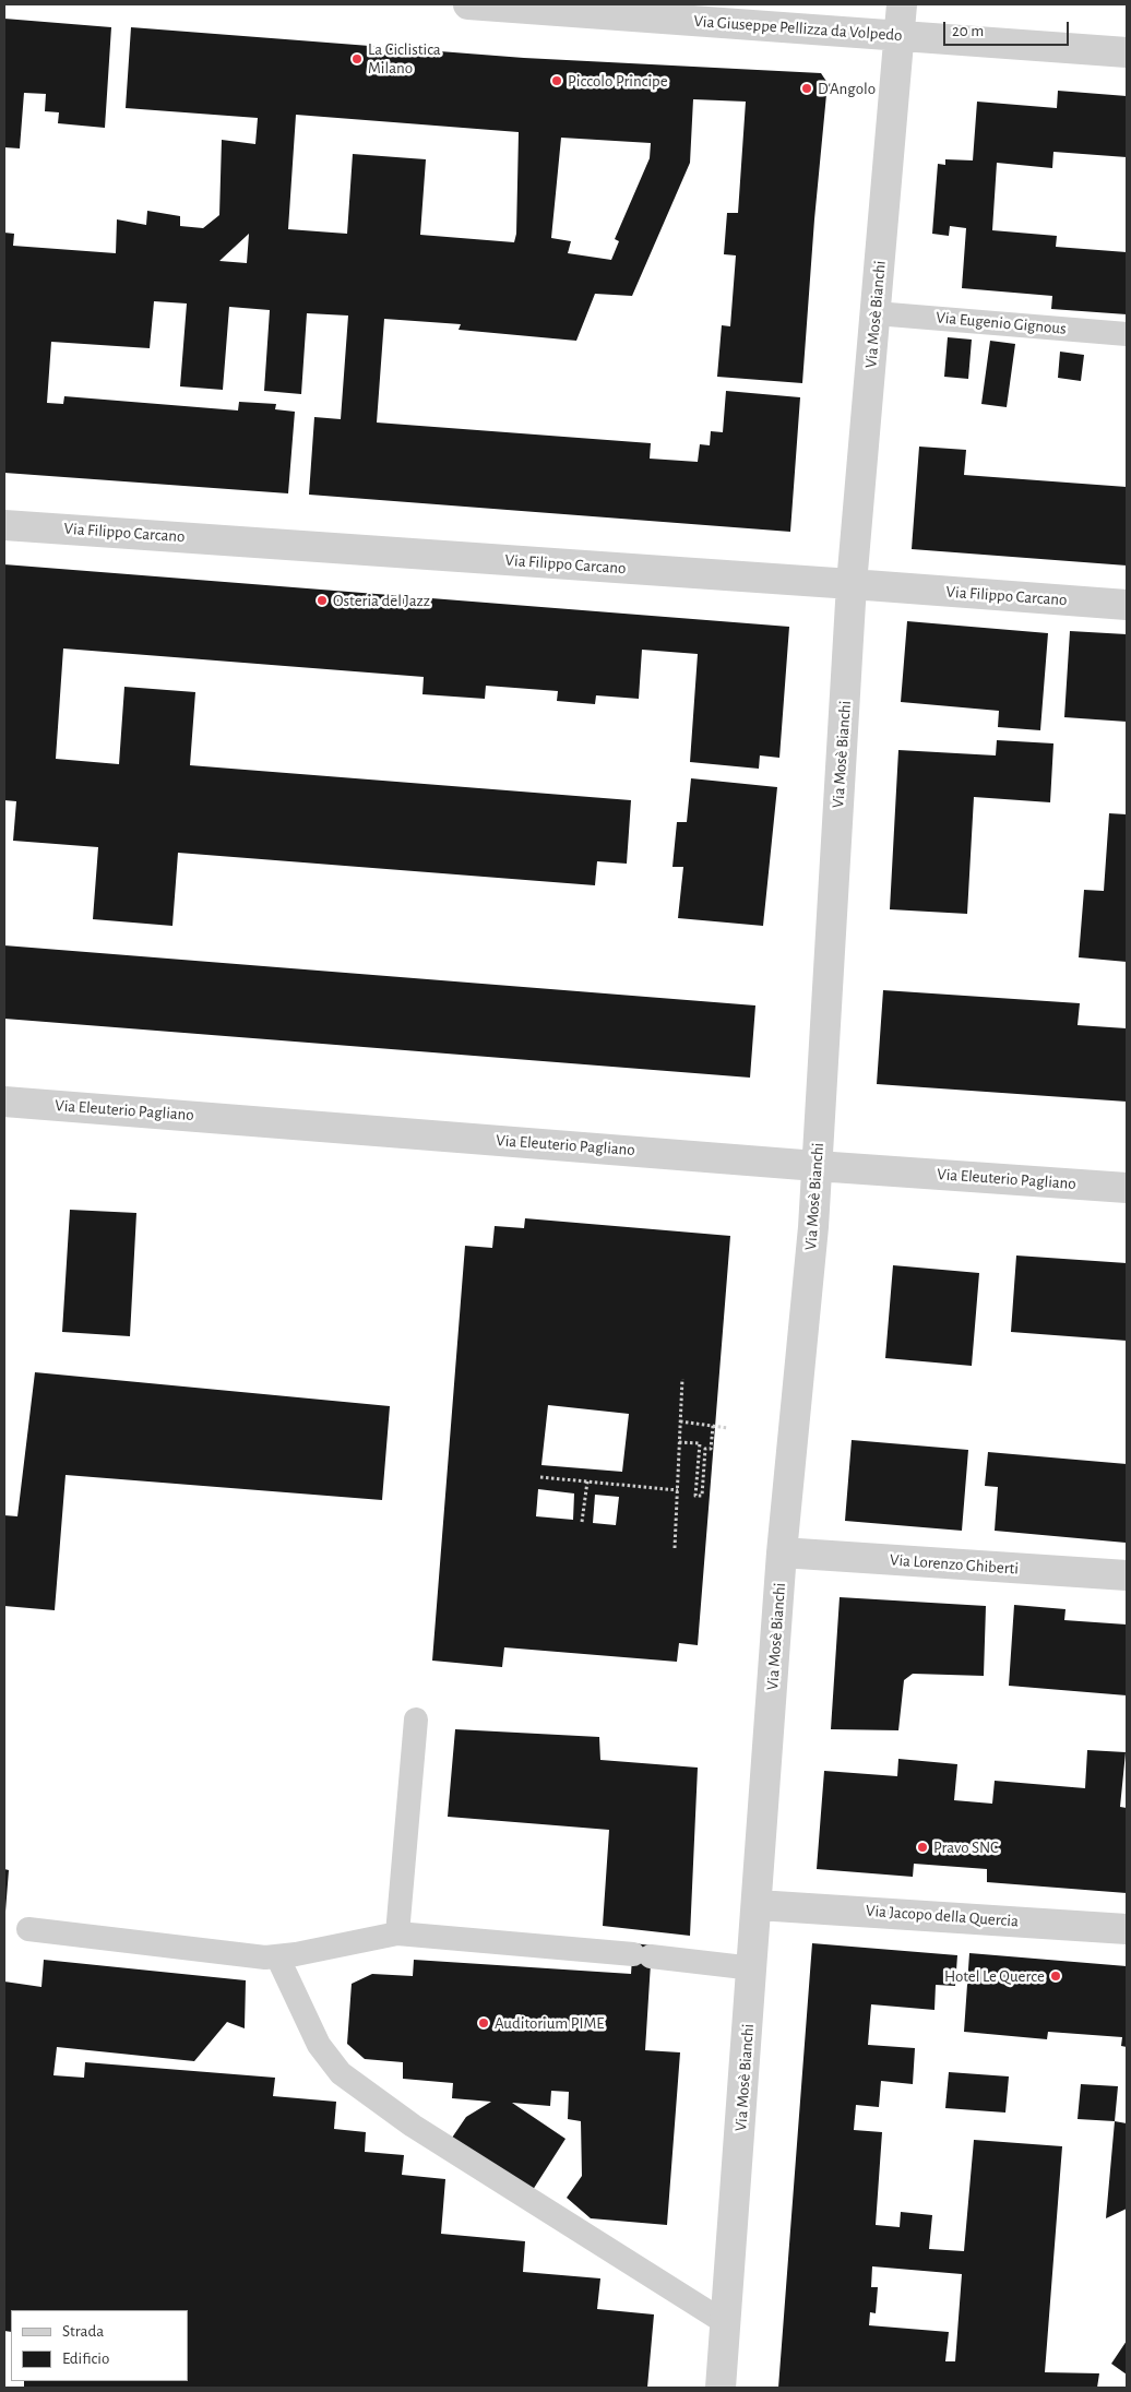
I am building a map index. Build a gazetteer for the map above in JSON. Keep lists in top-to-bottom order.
{
  "streets": {
    "street": [
      "Via Giuseppe Pellizza da Volpedo",
      "Via Mosè Bianchi",
      "Via Filippo Carcano",
      "Via Eleuterio Pagliano",
      "Via Lorenzo Ghiberti",
      "Via Jacopo della Quercia"
    ],
    "lane": ["Via Eugenio Gignous"]
  },
  "crossings": [
    ["Via Giuseppe Pellizza da Volpedo", "Via Mosè Bianchi"],
    ["Via Mosè Bianchi", "Via Eugenio Gignous"],
    ["Via Mosè Bianchi", "Via Filippo Carcano"],
    ["Via Mosè Bianchi", "Via Eleuterio Pagliano"],
    ["Via Mosè Bianchi", "Via Lorenzo Ghiberti"],
    ["Via Mosè Bianchi", "Via Jacopo della Quercia"]
  ],
  "places": [
    "La Ciclistica Milano",
    "Piccolo Principe",
    "D'Angolo",
    "Osteria del Jazz",
    "Pravo SNC",
    "Hotel Le Querce",
    "Auditorium PIME"
  ],
  "legend": ["Strada", "Edificio"],
  "scale_bar": "20 m"
}
